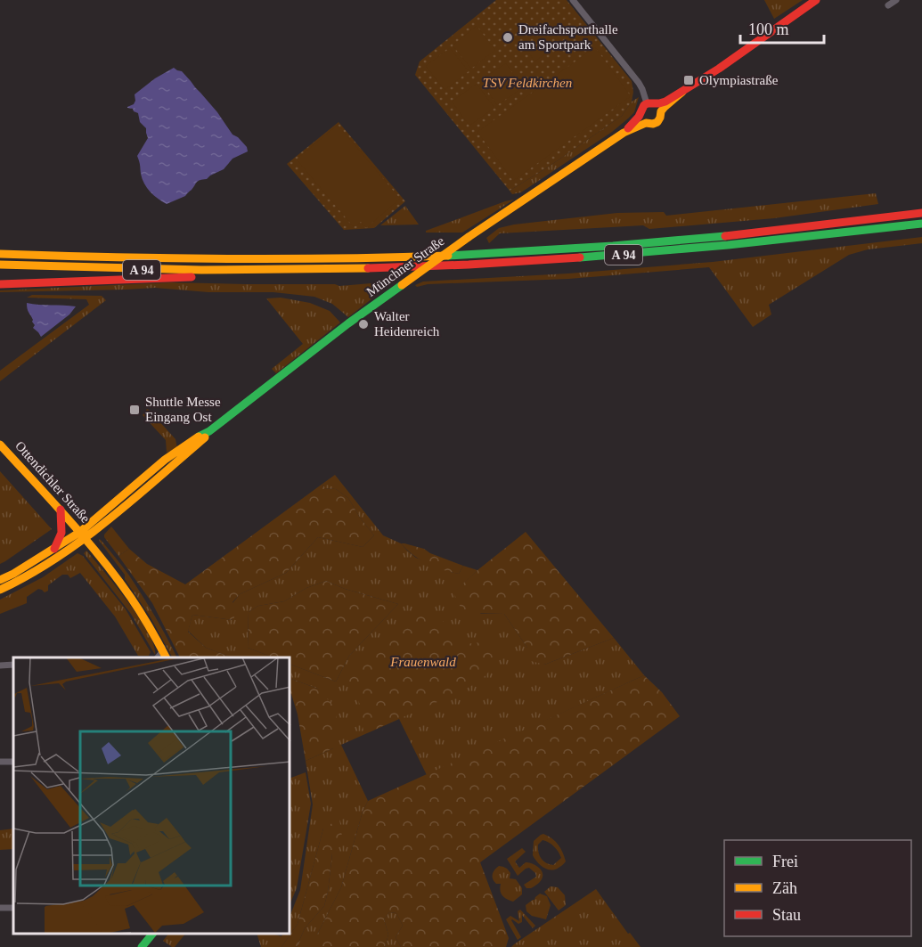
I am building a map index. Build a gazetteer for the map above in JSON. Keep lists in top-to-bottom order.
{
  "streets": {
    "main road": ["A 94", "Münchner Straße", "Ottendichler Straße"]
  },
  "crossings": [
    ["Münchner Straße", "Ottendichler Straße"]
  ],
  "parks": ["TSV Feldkirchen", "Frauenwald"],
  "places": {
    "other": ["Dreifachsporthalle am Sportpark", "Walter Heidenreich"],
    "transit": ["Olympiastraße", "Shuttle Messe Eingang Ost"]
  },
  "legend": ["Frei", "Zäh", "Stau"],
  "scale_bar": "100 m"
}
